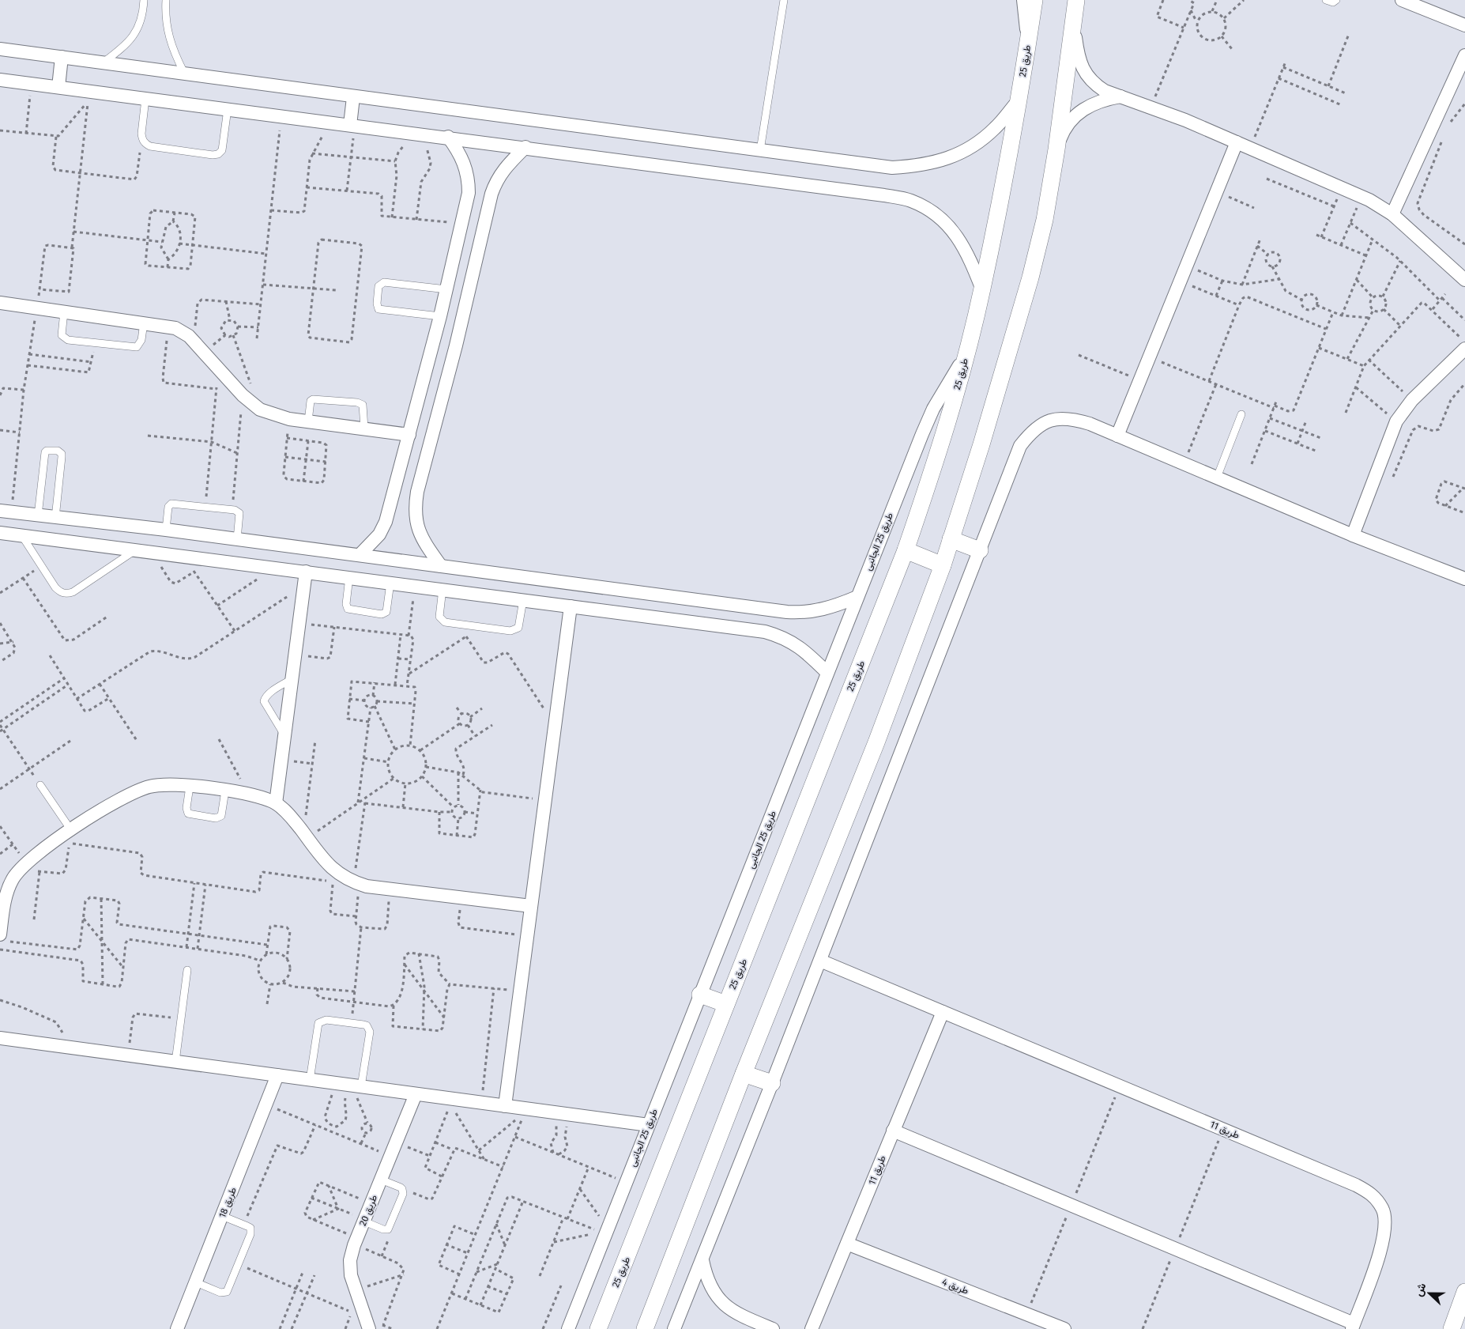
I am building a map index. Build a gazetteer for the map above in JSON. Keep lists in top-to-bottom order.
{
  "streets": {
    "street": [
      "طريق 25",
      "طريق 25 الجانبى",
      "طريق 11",
      "طريق 18",
      "طريق 20",
      "طريق 4"
    ]
  },
  "crossings": [
    ["طريق 25", "طريق 25 الجانبى"],
    ["طريق 11", "طريق 4"]
  ],
  "north": "left"
}
